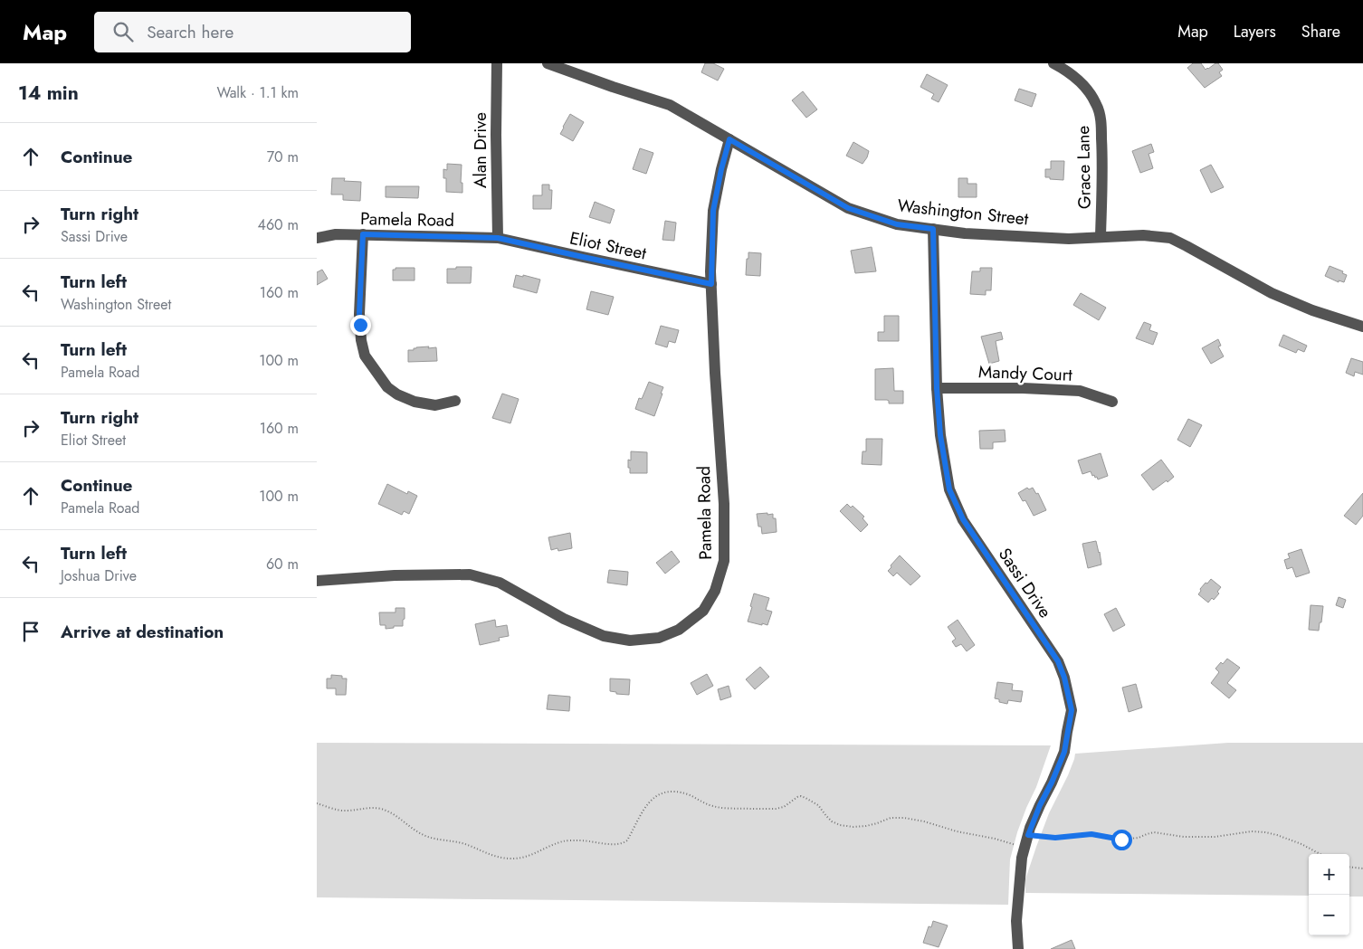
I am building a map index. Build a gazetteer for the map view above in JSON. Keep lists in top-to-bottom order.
{
  "streets": {
    "street": [
      "Alan Drive",
      "Grace Lane",
      "Washington Street",
      "Pamela Road",
      "Eliot Street",
      "Mandy Court",
      "Sassi Drive"
    ]
  },
  "crossings": [
    ["Alan Drive", "Pamela Road"],
    ["Alan Drive", "Eliot Street"],
    ["Grace Lane", "Washington Street"],
    ["Washington Street", "Pamela Road"],
    ["Washington Street", "Sassi Drive"],
    ["Pamela Road", "Eliot Street"],
    ["Mandy Court", "Sassi Drive"]
  ],
  "page": {
    "header": "Map",
    "search": "Search here",
    "nav": ["Map", "Layers", "Share"],
    "heading": ["14 min", "Walk · 1.1 km"],
    "list": [
      ["Continue", "70 m"],
      ["Turn right", "Sassi Drive", "460 m"],
      ["Turn left", "Washington Street", "160 m"],
      ["Turn left", "Pamela Road", "100 m"],
      ["Turn right", "Eliot Street", "160 m"],
      ["Continue", "Pamela Road", "100 m"],
      ["Turn left", "Joshua Drive", "60 m"],
      "Arrive at destination"
    ],
    "map_buttons": ["+", "−"]
  }
}
